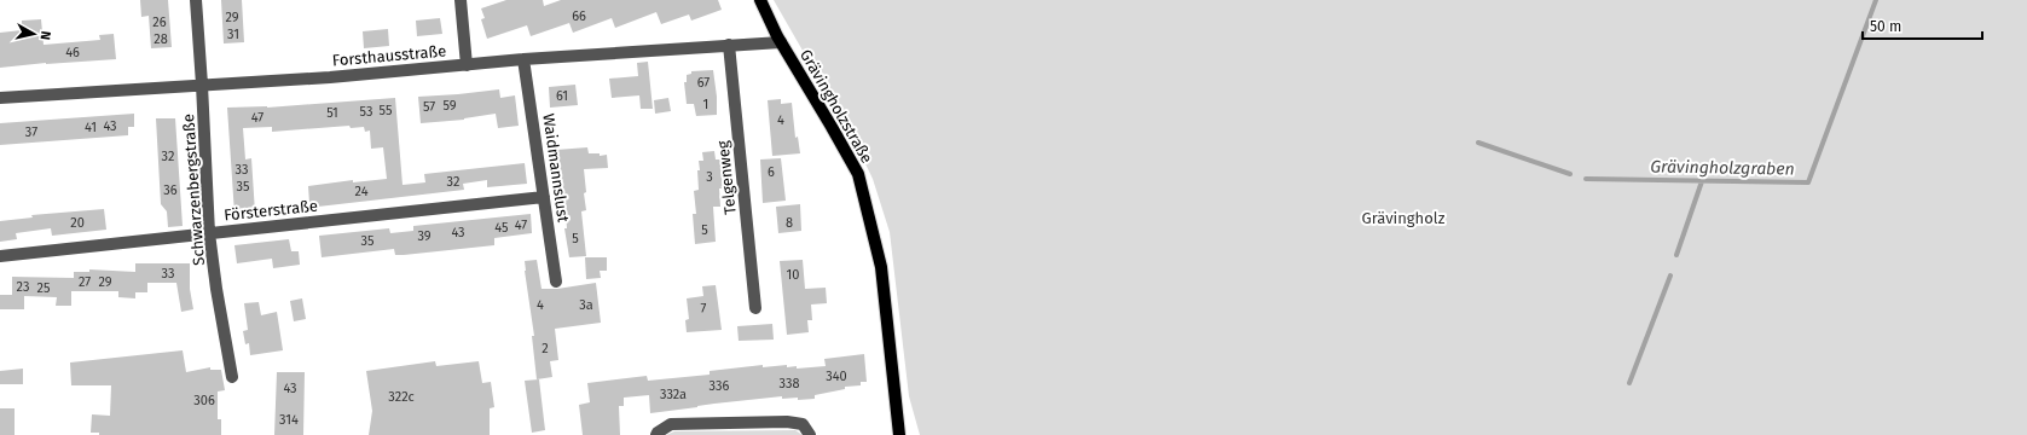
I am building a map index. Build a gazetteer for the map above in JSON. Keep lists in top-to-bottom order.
{
  "streets": {
    "main road": ["Grävingholzstraße"],
    "street": [
      "Forsthausstraße",
      "Waidmannslust",
      "Telgenweg",
      "Schwarzenbergstraße",
      "Försterstraße"
    ]
  },
  "crossings": [
    ["Forsthausstraße", "Grävingholzstraße"],
    ["Forsthausstraße", "Waidmannslust"],
    ["Forsthausstraße", "Telgenweg"],
    ["Forsthausstraße", "Schwarzenbergstraße"],
    ["Waidmannslust", "Försterstraße"],
    ["Schwarzenbergstraße", "Försterstraße"]
  ],
  "water": ["Grävingholzgraben"],
  "parks": ["Grävingholz"],
  "house_numbers": [
    "66",
    "29",
    "26",
    "31",
    "28",
    "46",
    "67",
    "61",
    "1",
    "59",
    "57",
    "55",
    "53",
    "51",
    "47",
    "4",
    "43",
    "41",
    "37",
    "32",
    "33",
    "6",
    "3",
    "32",
    "35",
    "36",
    "24",
    "20",
    "8",
    "47",
    "45",
    "5",
    "43",
    "39",
    "5",
    "35",
    "33",
    "10",
    "27",
    "29",
    "23",
    "25",
    "4",
    "3a",
    "7",
    "2",
    "340",
    "338",
    "336",
    "43",
    "332a",
    "322c",
    "306",
    "314"
  ],
  "scale_bar": "50 m",
  "north": "right"
}
